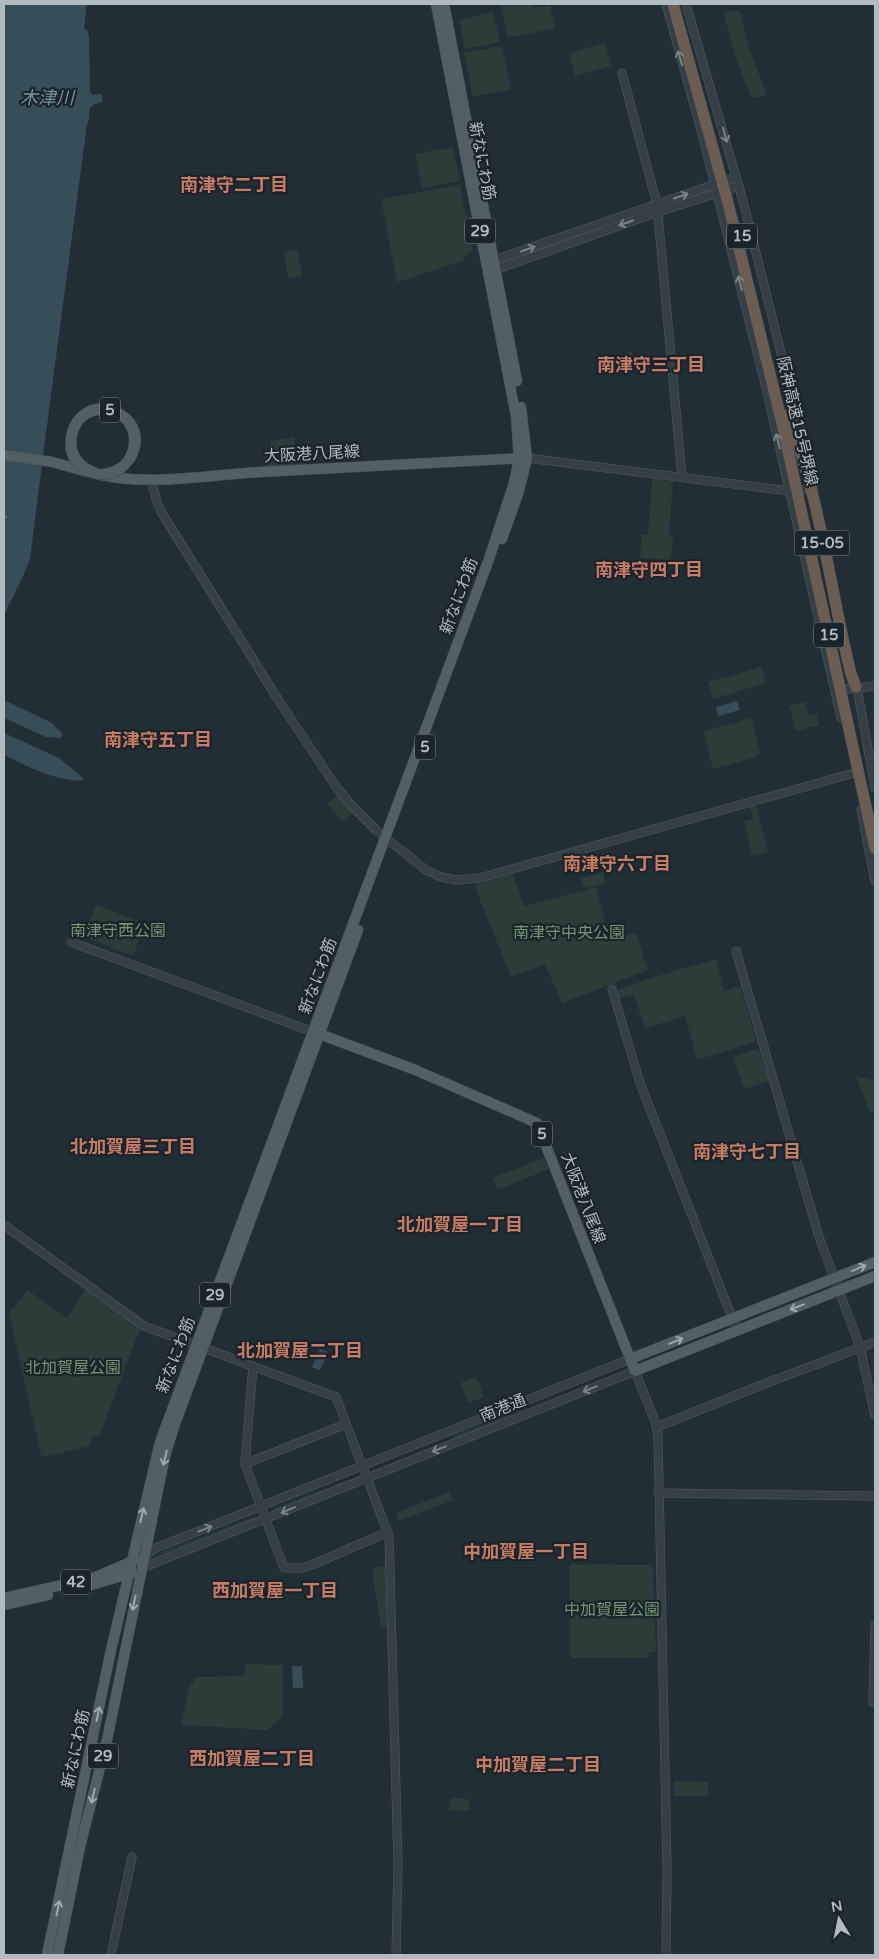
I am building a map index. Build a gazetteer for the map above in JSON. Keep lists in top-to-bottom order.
{
  "streets": {
    "highway": ["15", "阪神高速15号堺線", "15-05"],
    "main road": [
      "新なにわ筋",
      "29",
      "5",
      "大阪港八尾線",
      "南港通",
      "42"
    ]
  },
  "crossings": [
    ["新なにわ筋", "大阪港八尾線"],
    ["新なにわ筋", "南港通"],
    ["新なにわ筋", "42"],
    ["阪神高速15号堺線", "15-05"],
    ["大阪港八尾線", "南港通"],
    ["南港通", "42"]
  ],
  "districts": [
    "南津守二丁目",
    "南津守三丁目",
    "南津守四丁目",
    "南津守五丁目",
    "南津守六丁目",
    "北加賀屋三丁目",
    "南津守七丁目",
    "北加賀屋一丁目",
    "北加賀屋二丁目",
    "中加賀屋一丁目",
    "西加賀屋一丁目",
    "西加賀屋二丁目",
    "中加賀屋二丁目"
  ],
  "water": ["木津川"],
  "parks": [
    "南津守西公園",
    "南津守中央公園",
    "北加賀屋公園",
    "中加賀屋公園"
  ],
  "north": "top"
}
